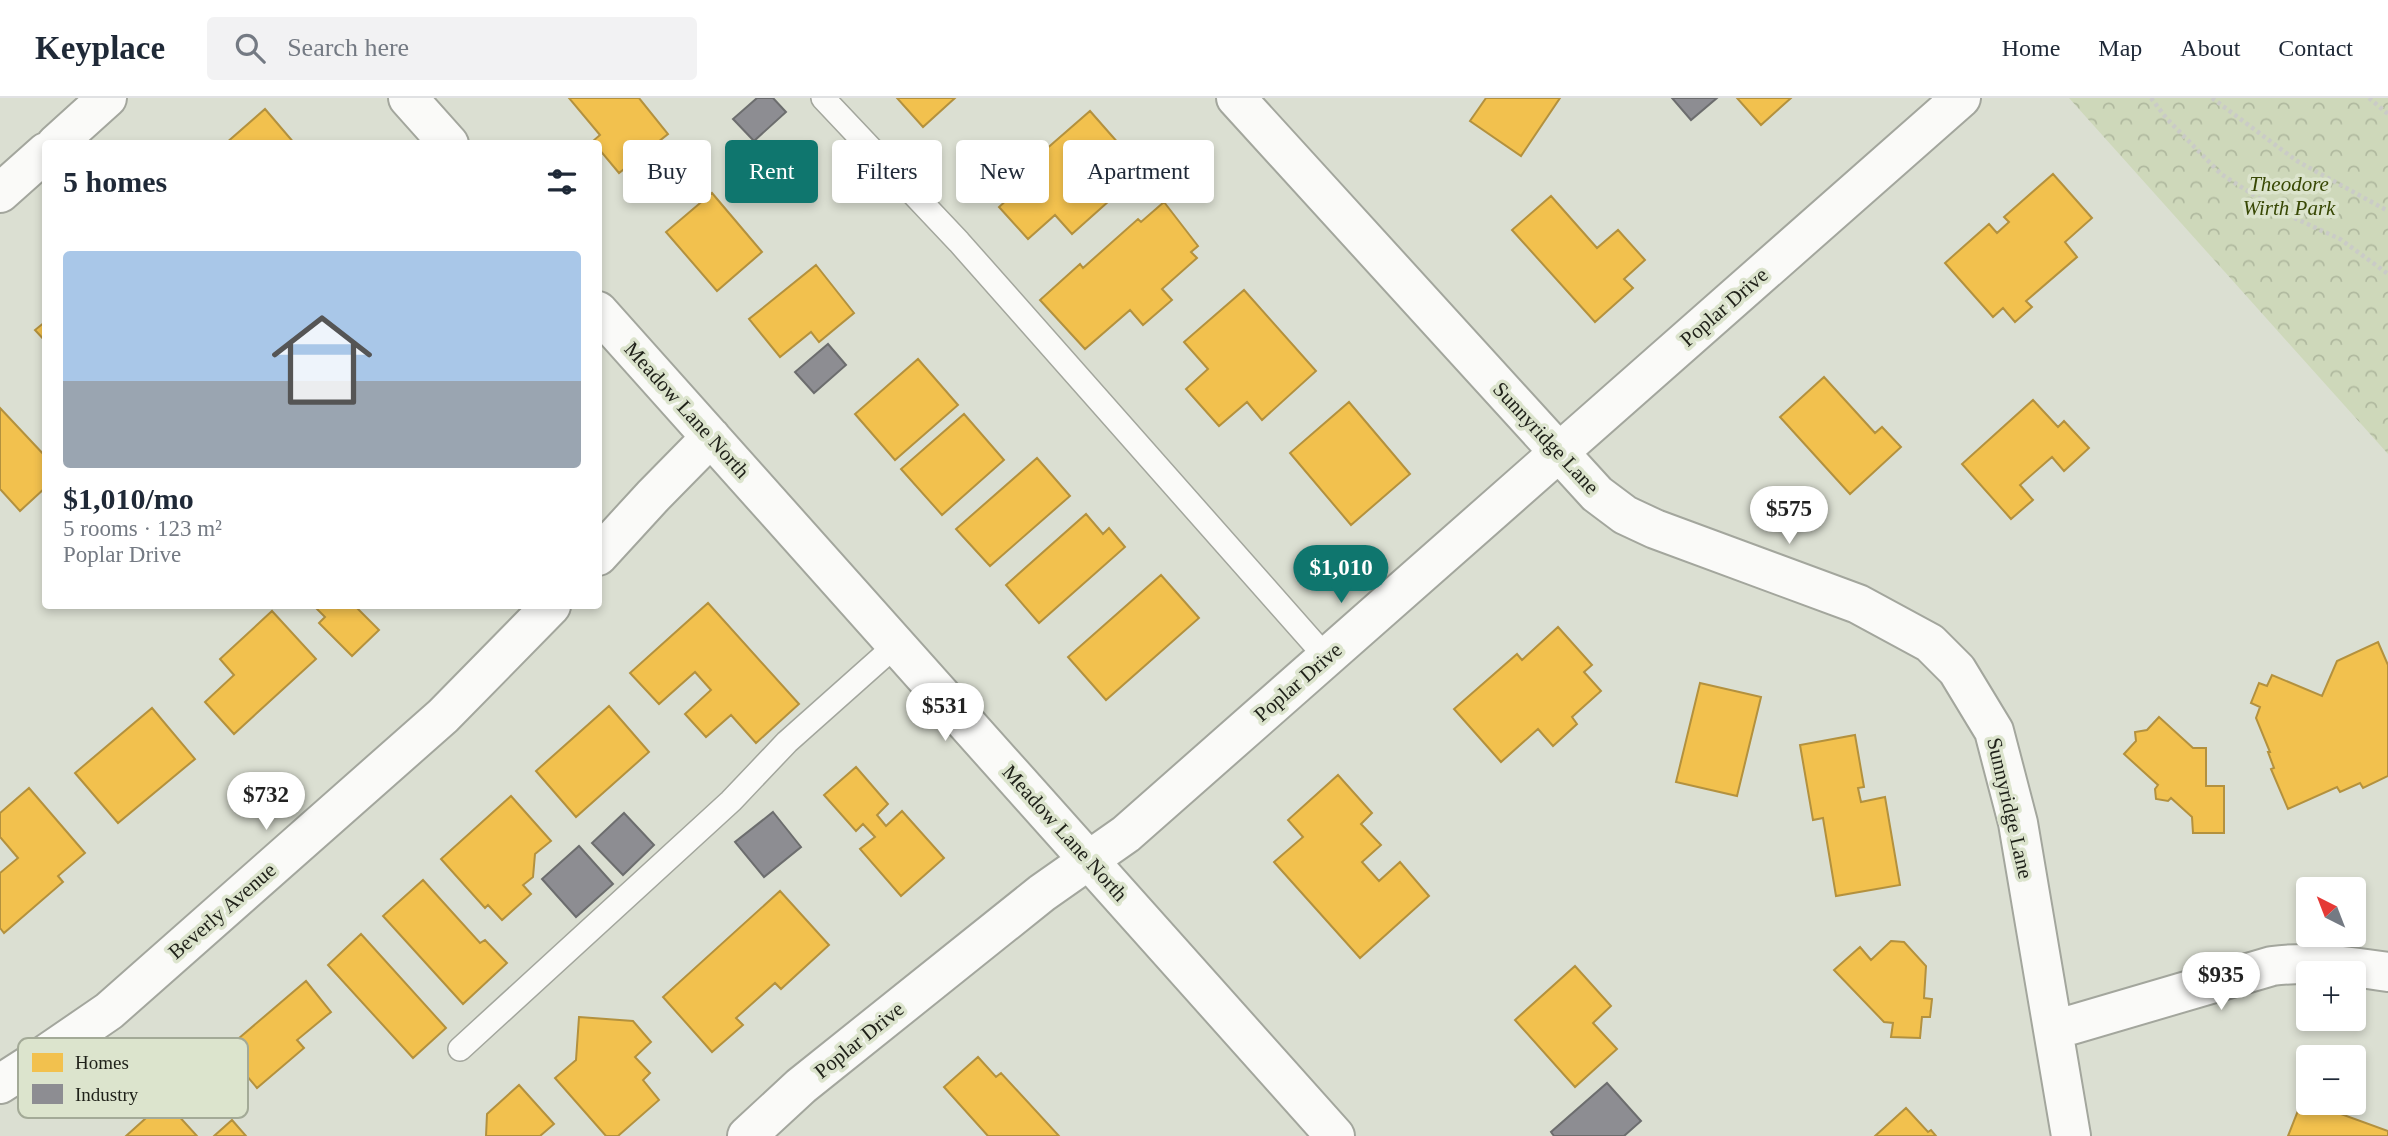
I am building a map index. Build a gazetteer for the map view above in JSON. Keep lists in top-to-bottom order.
{
  "streets": {
    "street": [
      "Poplar Drive",
      "Meadow Lane North",
      "Sunnyridge Lane",
      "Beverly Avenue"
    ]
  },
  "crossings": [
    ["Poplar Drive", "Meadow Lane North"],
    ["Poplar Drive", "Sunnyridge Lane"]
  ],
  "parks": ["Theodore Wirth Park"],
  "legend": ["Homes", "Industry"],
  "north": "top left",
  "page": {
    "header": "Keyplace",
    "search": "Search here",
    "nav": [
      "Home",
      "Map",
      "About",
      "Contact"
    ],
    "chip": [
      "Buy",
      "Rent",
      "Filters",
      "New",
      "Apartment"
    ],
    "heading": "5 homes",
    "list": [
      {
        "name": "$1,010/mo",
        "note": "5 rooms · 123 m² · Poplar Drive"
      }
    ],
    "price": [
      "$575",
      "$1,010",
      "$531",
      "$732",
      "$935"
    ],
    "map_buttons": ["+", "−"]
  }
}
